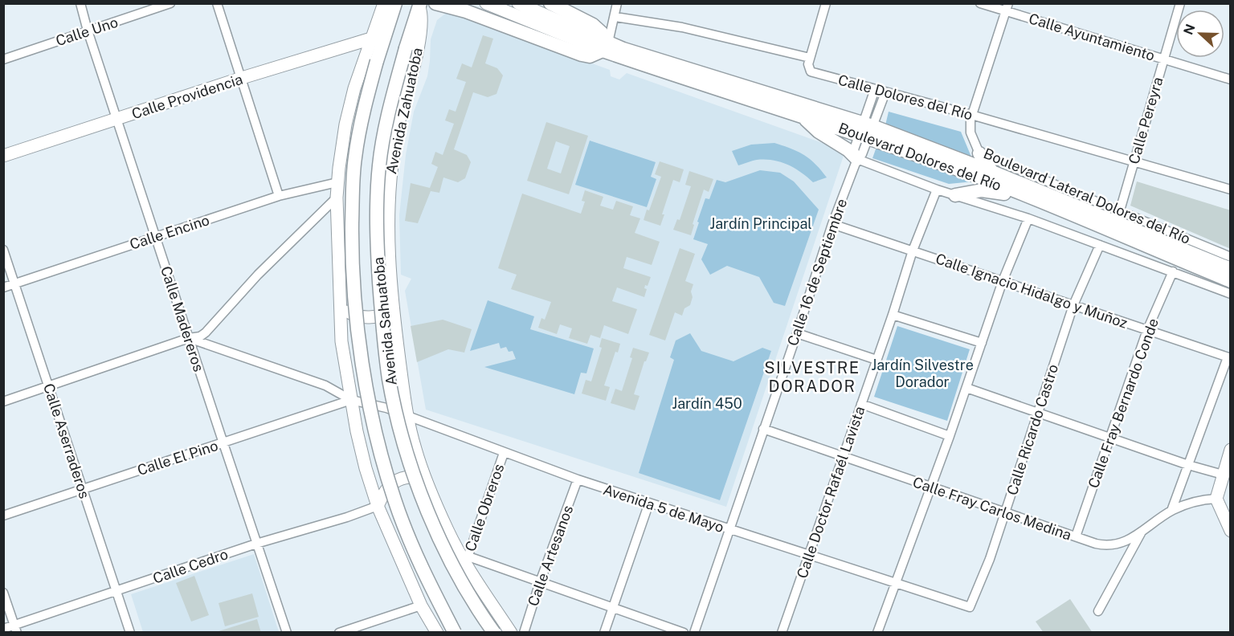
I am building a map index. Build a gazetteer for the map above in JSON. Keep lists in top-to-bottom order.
{
  "streets": {
    "main road": ["Boulevard Dolores del Río", "Avenida Sahuatoba"],
    "street": [
      "Calle Uno",
      "Calle Ayuntamiento",
      "Calle Providencia",
      "Calle Dolores del Río",
      "Avenida Zahuatoba",
      "Calle Pereyra",
      "Boulevard Lateral Dolores del Río",
      "Calle Encino",
      "Calle 16 de Septiembre",
      "Calle Ignacio Hidalgo y Muñoz",
      "Calle Madereros",
      "Calle Fray Bernardo Conde",
      "Calle Ricardo Castro",
      "Calle Aserraderos",
      "Calle El Pino",
      "Calle Doctor Rafaél Lavista",
      "Calle Obreros",
      "Avenida 5 de Mayo",
      "Calle Fray Carlos Medina",
      "Calle Artesanos",
      "Calle Cedro"
    ]
  },
  "crossings": [
    ["Calle Uno", "Calle Madereros"],
    ["Calle Ayuntamiento", "Calle Pereyra"],
    ["Calle Providencia", "Calle Madereros"],
    ["Calle Dolores del Río", "Calle Pereyra"],
    ["Calle Dolores del Río", "Boulevard Lateral Dolores del Río"],
    ["Calle Dolores del Río", "Calle 16 de Septiembre"],
    ["Avenida Zahuatoba", "Avenida Sahuatoba"],
    ["Avenida Zahuatoba", "Avenida 5 de Mayo"],
    ["Calle Pereyra", "Boulevard Lateral Dolores del Río"],
    ["Boulevard Dolores del Río", "Calle 16 de Septiembre"],
    ["Calle Encino", "Calle Madereros"],
    ["Calle Encino", "Calle Aserraderos"],
    ["Calle 16 de Septiembre", "Calle Ignacio Hidalgo y Muñoz"],
    ["Calle 16 de Septiembre", "Avenida 5 de Mayo"],
    ["Calle 16 de Septiembre", "Calle Fray Carlos Medina"],
    ["Calle Ignacio Hidalgo y Muñoz", "Calle Fray Bernardo Conde"],
    ["Calle Ignacio Hidalgo y Muñoz", "Calle Ricardo Castro"],
    ["Calle Ignacio Hidalgo y Muñoz", "Calle Doctor Rafaél Lavista"],
    ["Calle Madereros", "Calle El Pino"],
    ["Calle Madereros", "Calle Cedro"],
    ["Calle Fray Bernardo Conde", "Calle Fray Carlos Medina"],
    ["Calle Ricardo Castro", "Avenida 5 de Mayo"],
    ["Calle Ricardo Castro", "Calle Fray Carlos Medina"],
    ["Calle Aserraderos", "Calle El Pino"],
    ["Calle Aserraderos", "Calle Cedro"],
    ["Calle El Pino", "Avenida 5 de Mayo"],
    ["Calle Doctor Rafaél Lavista", "Avenida 5 de Mayo"],
    ["Calle Doctor Rafaél Lavista", "Calle Fray Carlos Medina"],
    ["Calle Obreros", "Avenida 5 de Mayo"],
    ["Avenida 5 de Mayo", "Calle Artesanos"]
  ],
  "districts": ["SILVESTRE DORADOR"],
  "parks": ["Jardín Principal", "Jardín Silvestre Dorador", "Jardín 450"],
  "north": "left"
}
